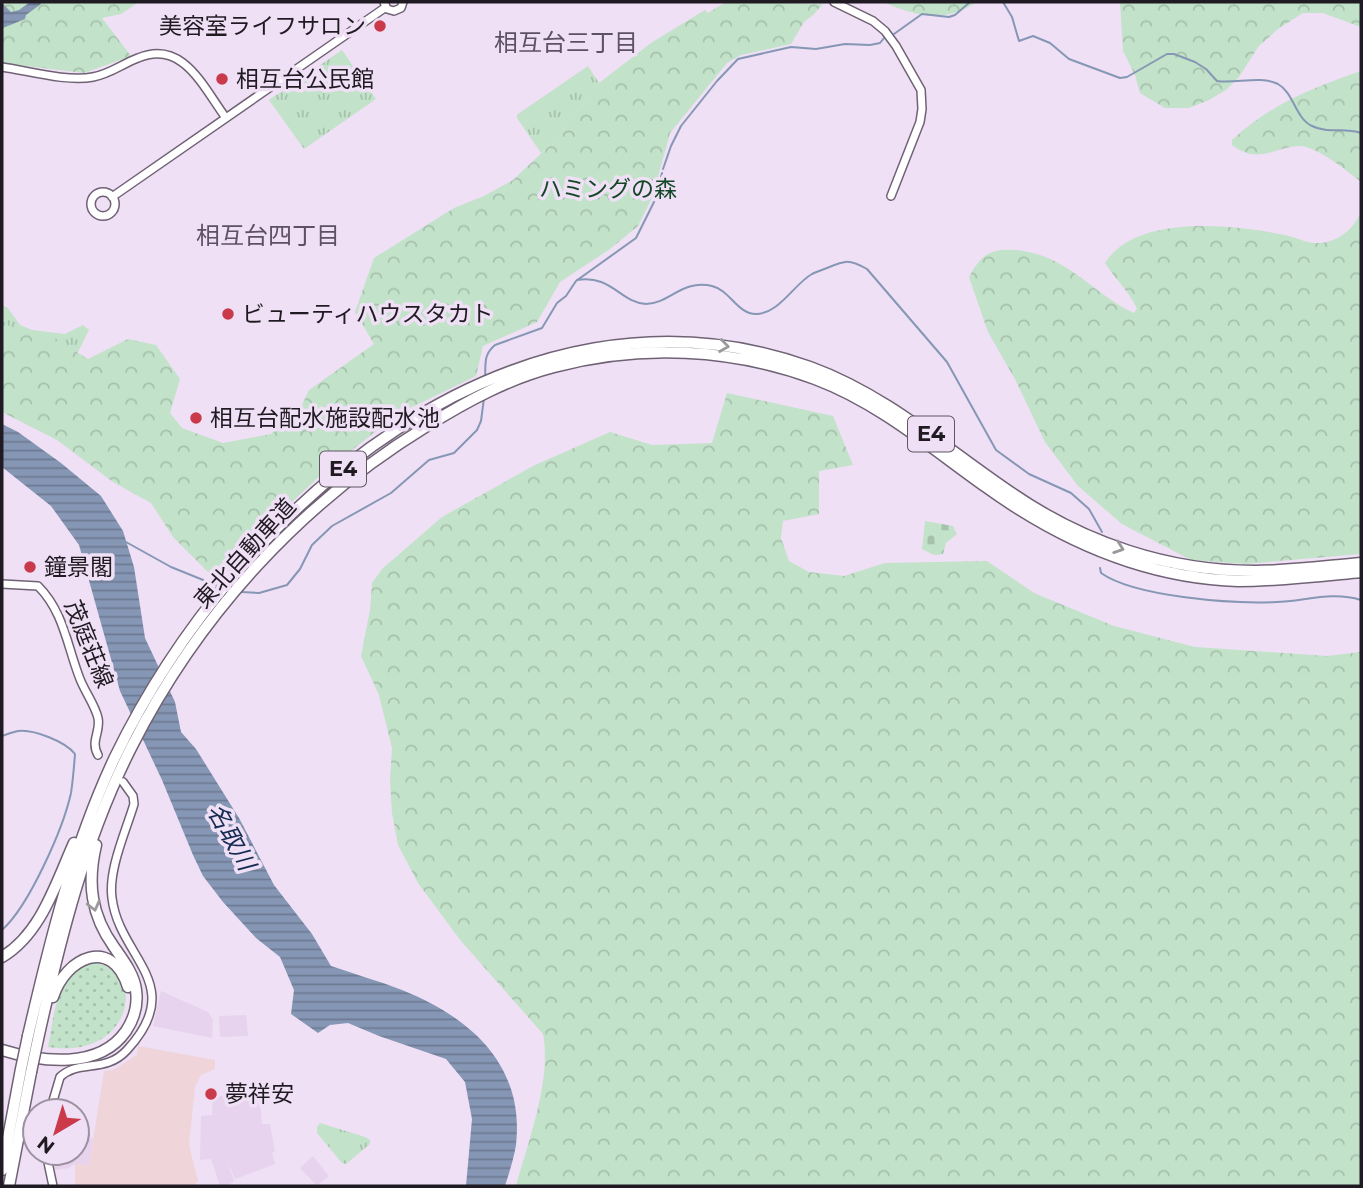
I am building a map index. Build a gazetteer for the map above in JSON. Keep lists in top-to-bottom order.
{
  "streets": {
    "highway": ["E4", "東北自動車道"],
    "street": ["茂庭荘線"]
  },
  "districts": ["相互台三丁目", "相互台四丁目"],
  "water": ["名取川"],
  "parks": ["ハミングの森"],
  "places": [
    "美容室ライフサロン",
    "相互台公民館",
    "ビューティハウスタカト",
    "相互台配水施設配水池",
    "鐘景閣",
    "夢祥安"
  ],
  "north": "bottom left"
}
